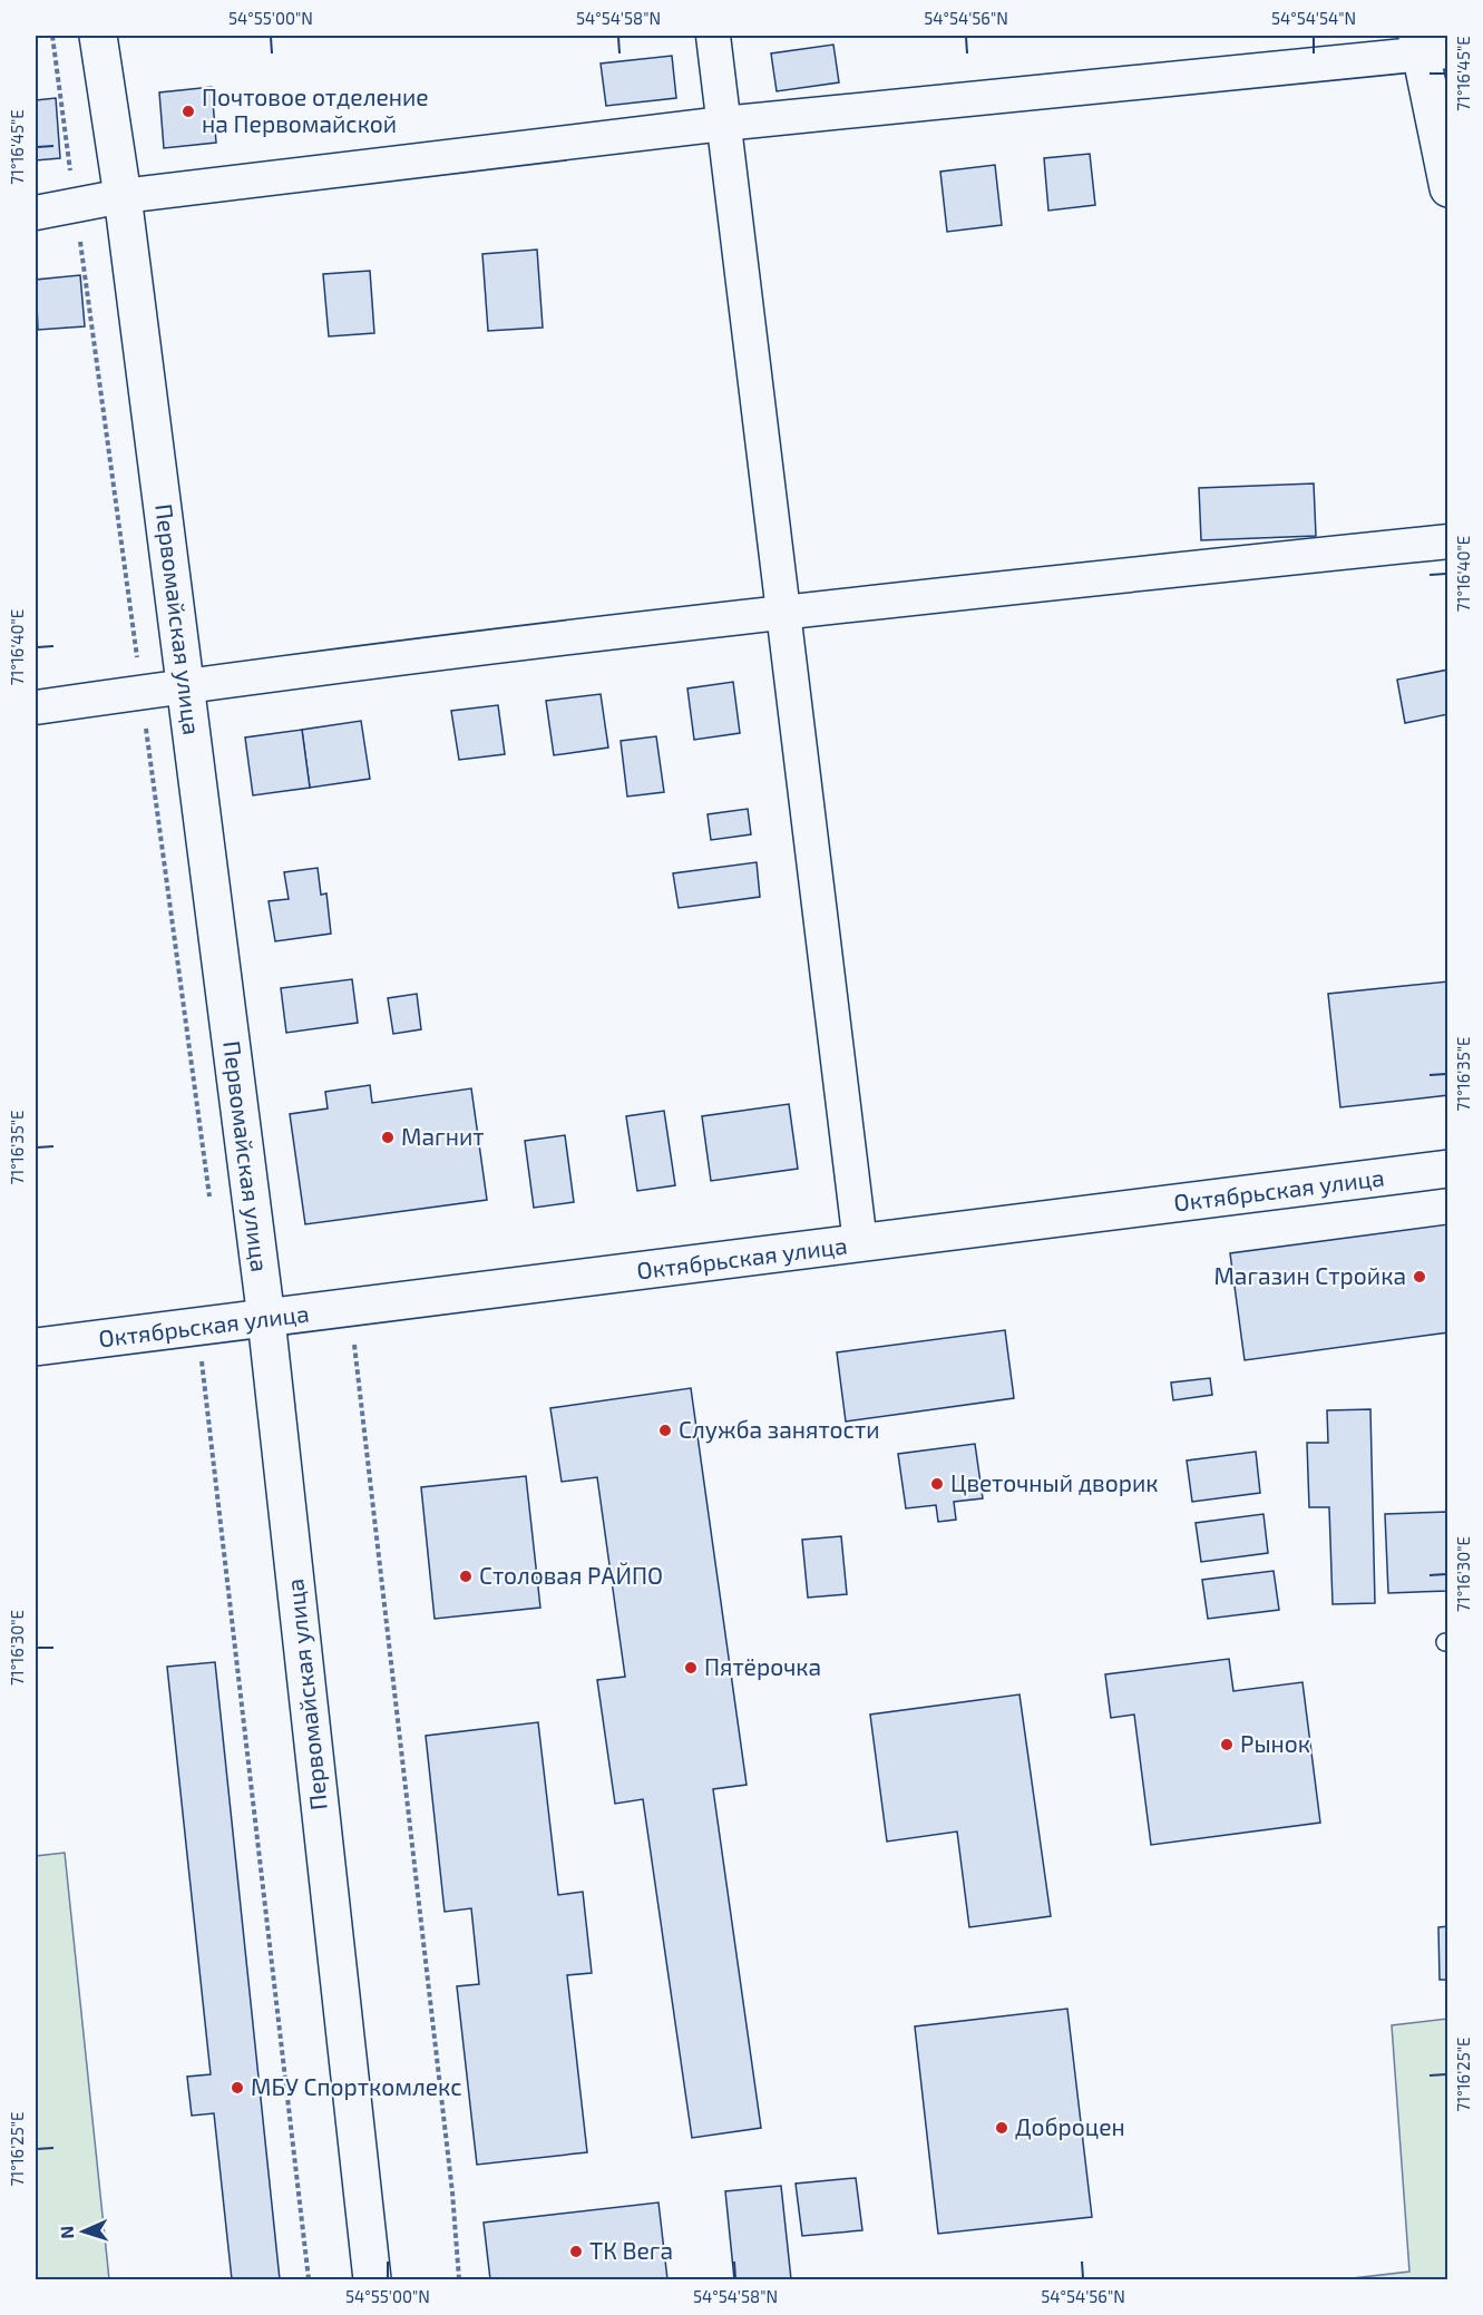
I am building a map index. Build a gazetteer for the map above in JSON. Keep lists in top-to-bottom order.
{
  "streets": {
    "street": ["Первомайская улица", "Октябрьская улица"]
  },
  "crossings": [
    ["Первомайская улица", "Октябрьская улица"]
  ],
  "places": [
    "Почтовое отделение на Первомайской",
    "Магнит",
    "Магазин Стройка",
    "Служба занятости",
    "Цветочный дворик",
    "Столовая РАЙПО",
    "Пятёрочка",
    "Рынок",
    "МБУ Спорткомлекс",
    "Доброцен",
    "ТК Вега"
  ],
  "north": "left",
  "coordinates": [
    "54°55'00\"N",
    "54°54'58\"N",
    "54°54'56\"N",
    "54°54'54\"N",
    "71°16'45\"E",
    "71°16'40\"E",
    "71°16'35\"E",
    "71°16'30\"E",
    "71°16'25\"E"
  ]
}
